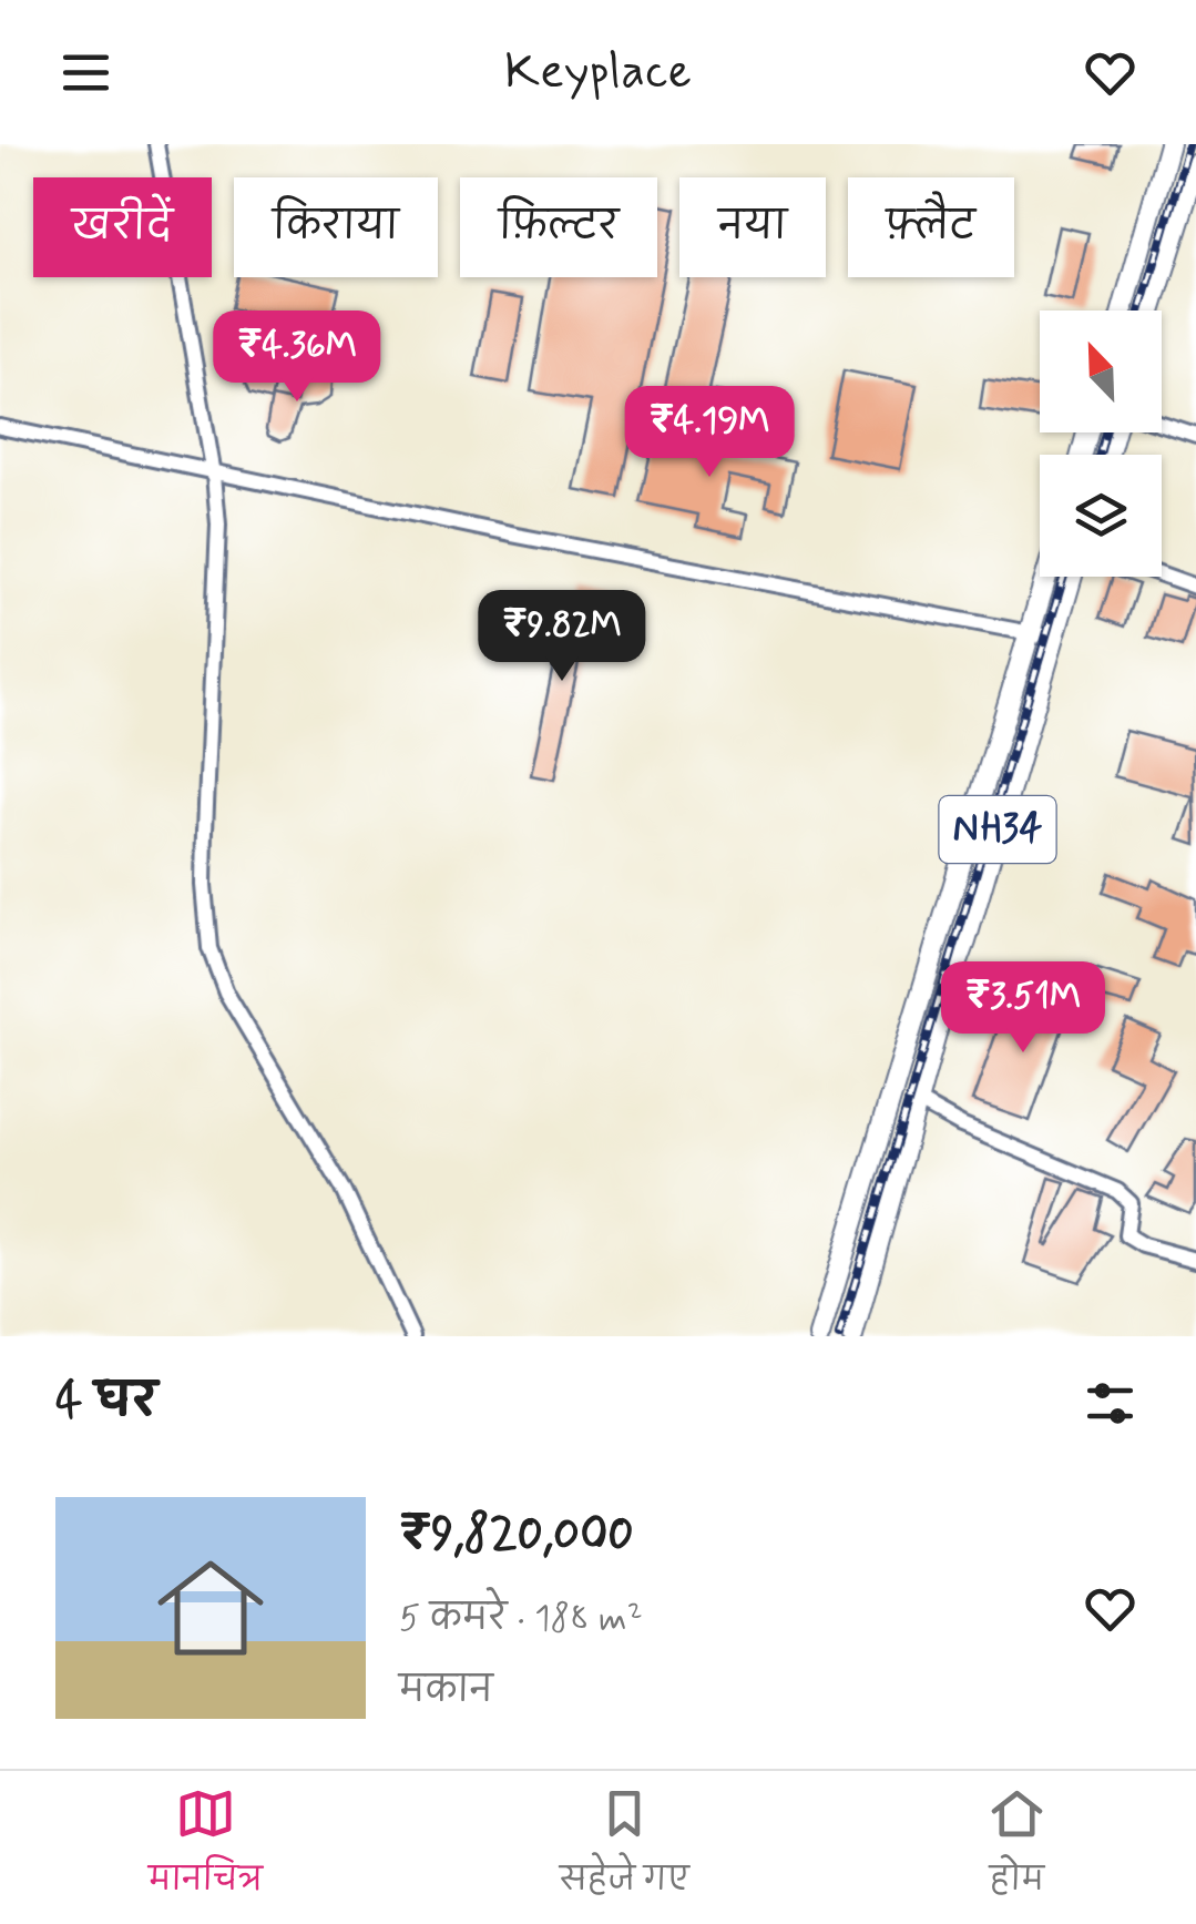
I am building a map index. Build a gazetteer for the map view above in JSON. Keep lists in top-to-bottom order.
{
  "streets": {
    "highway": ["NH34"]
  },
  "north": "top left",
  "page": {
    "header": "Keyplace",
    "chip": [
      "खरीदें",
      "किराया",
      "फ़िल्टर",
      "नया",
      "फ़्लैट"
    ],
    "price": [
      "₹4.36M",
      "₹4.19M",
      "₹9.82M",
      "₹3.51M"
    ],
    "heading": "4 घर",
    "list": [
      {
        "name": "₹9,820,000",
        "note": "5 कमरे · 188 m² · मकान"
      }
    ],
    "tabs": ["मानचित्र", "सहेजे गए", "होम"]
  }
}
